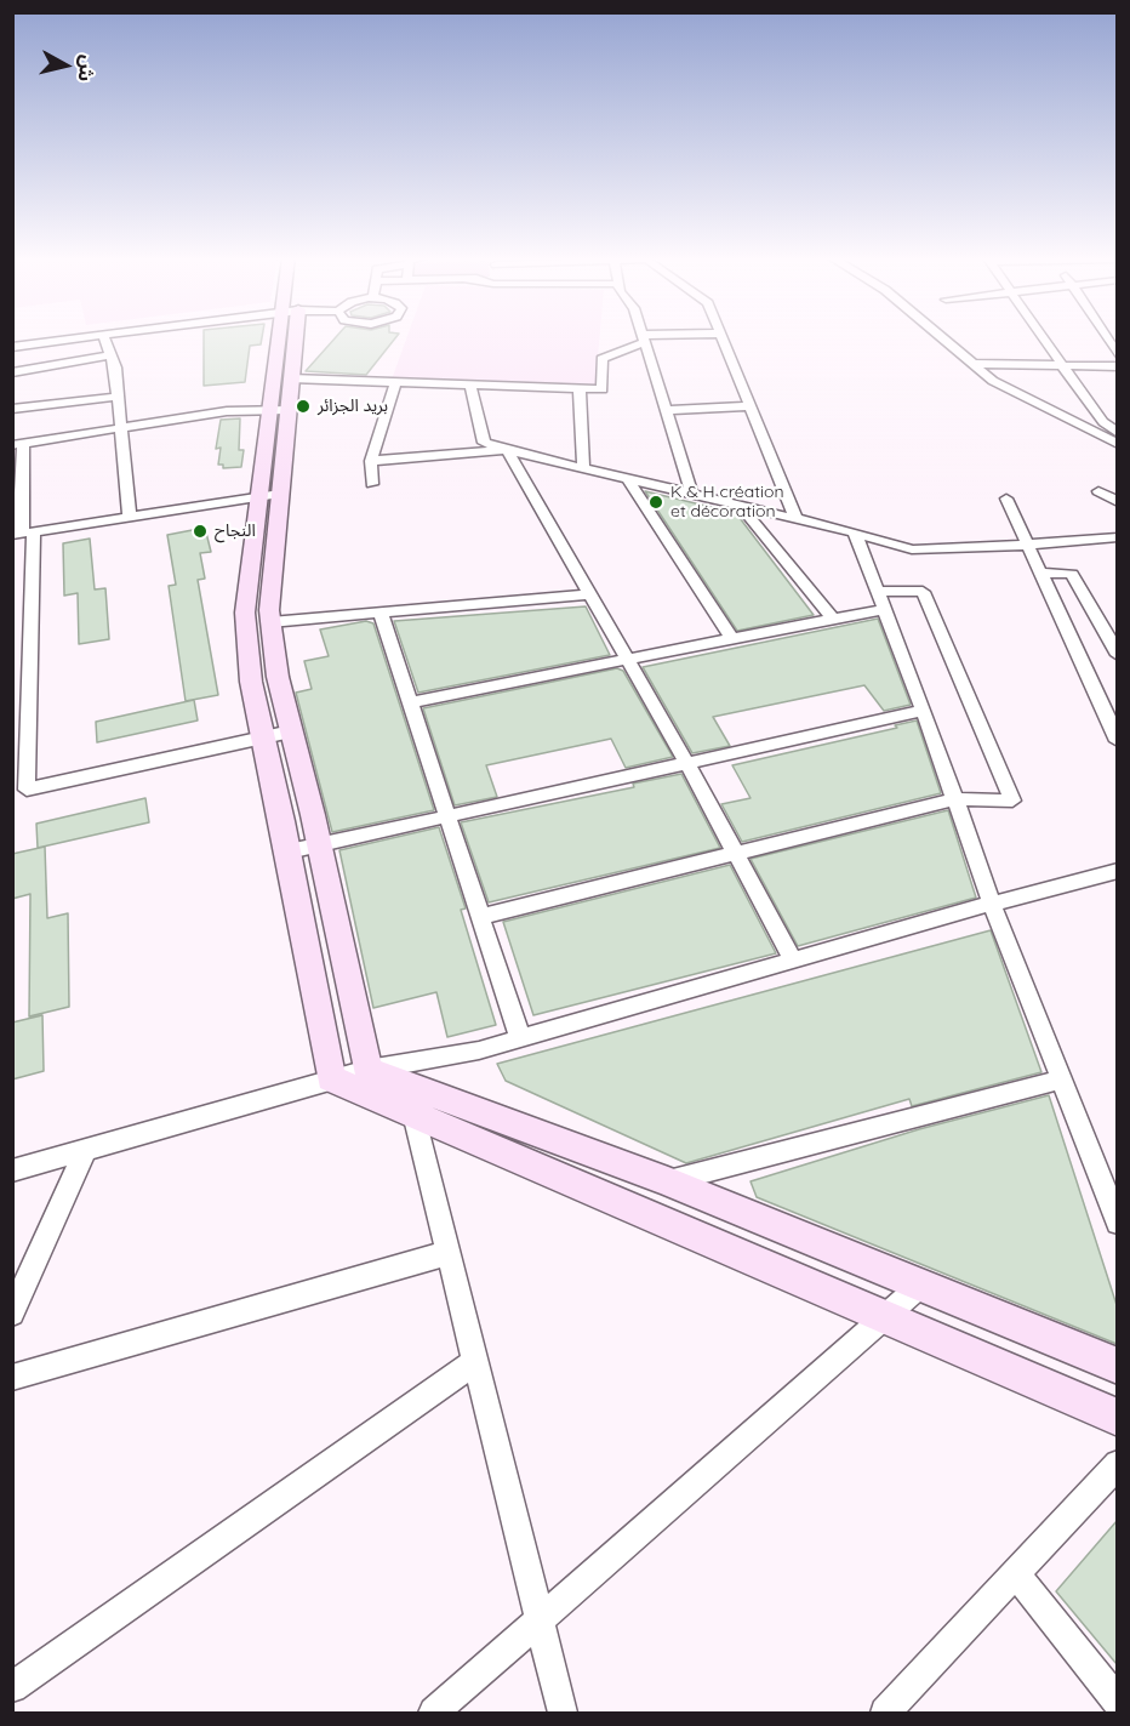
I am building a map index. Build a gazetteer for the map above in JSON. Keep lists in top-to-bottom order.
{
  "places": ["بريد الجزائر", "K & H création et décoration", "النجاح"],
  "north": "right"
}
